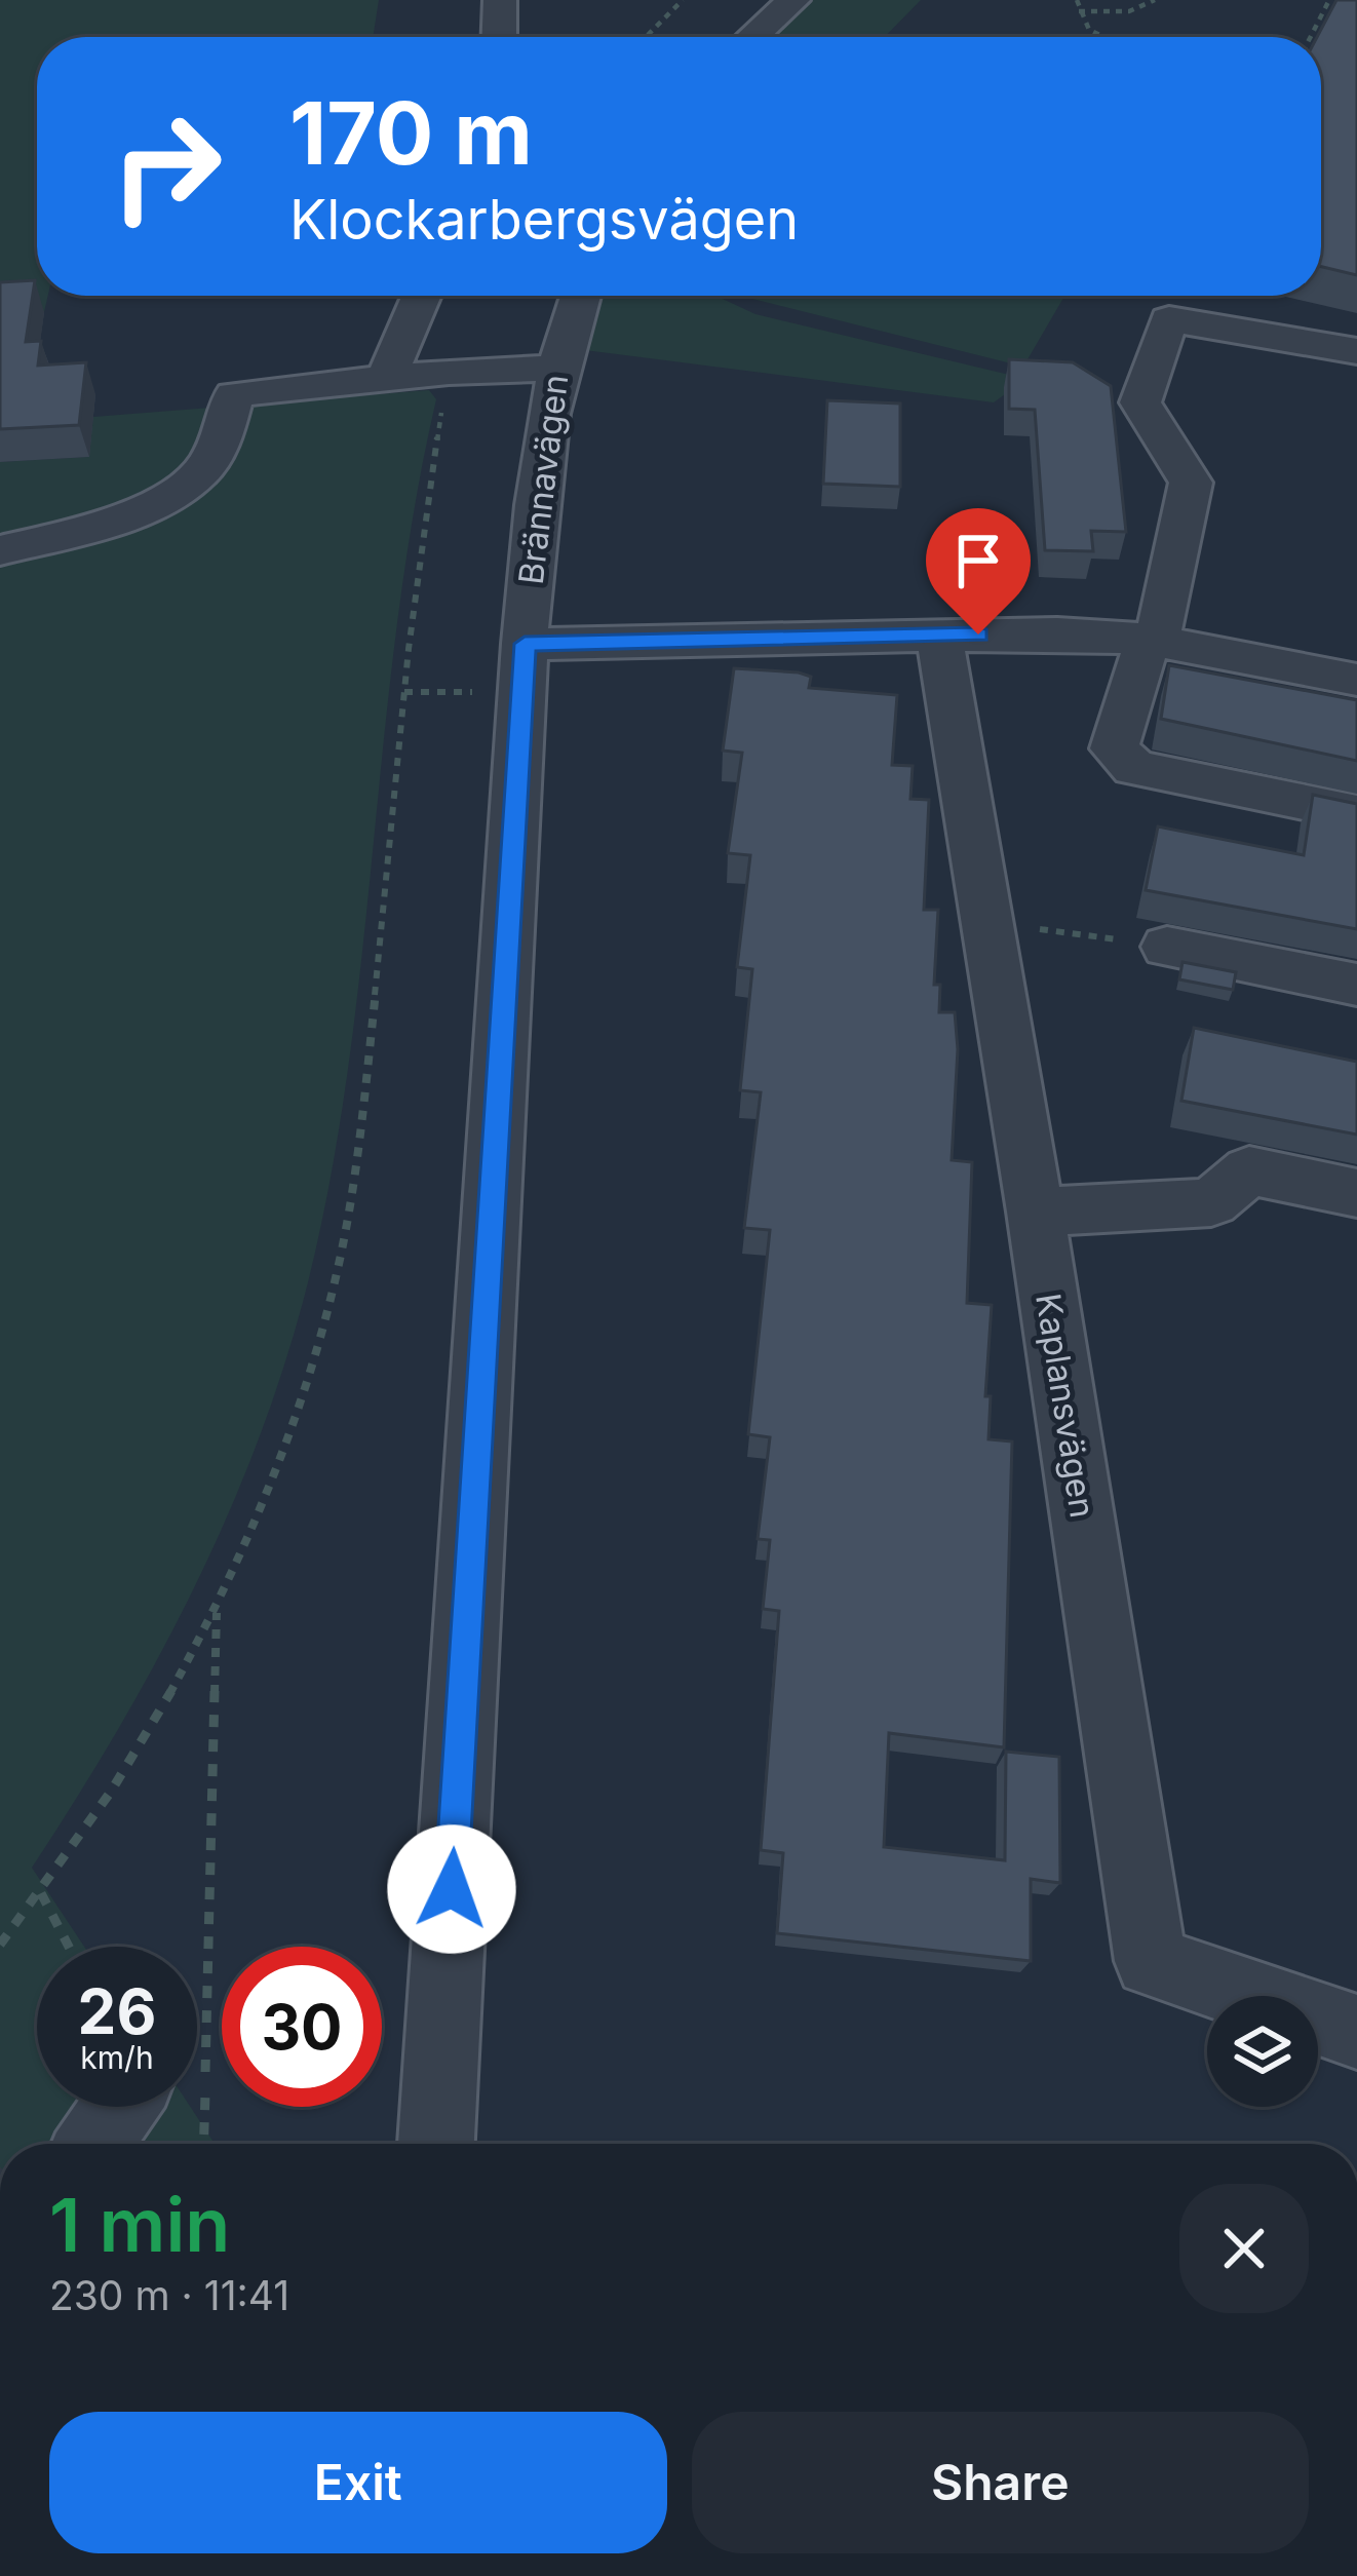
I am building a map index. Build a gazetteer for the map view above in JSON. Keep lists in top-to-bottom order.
{
  "streets": {
    "street": ["Brännavägen", "Kaplansvägen"]
  },
  "page": {
    "turn": ["170 m", "Klockarbergsvägen"],
    "speed": "26 km/h",
    "limit": "30",
    "heading": ["1 min", "230 m · 11:41"],
    "buttons": ["Exit", "Share"]
  }
}
